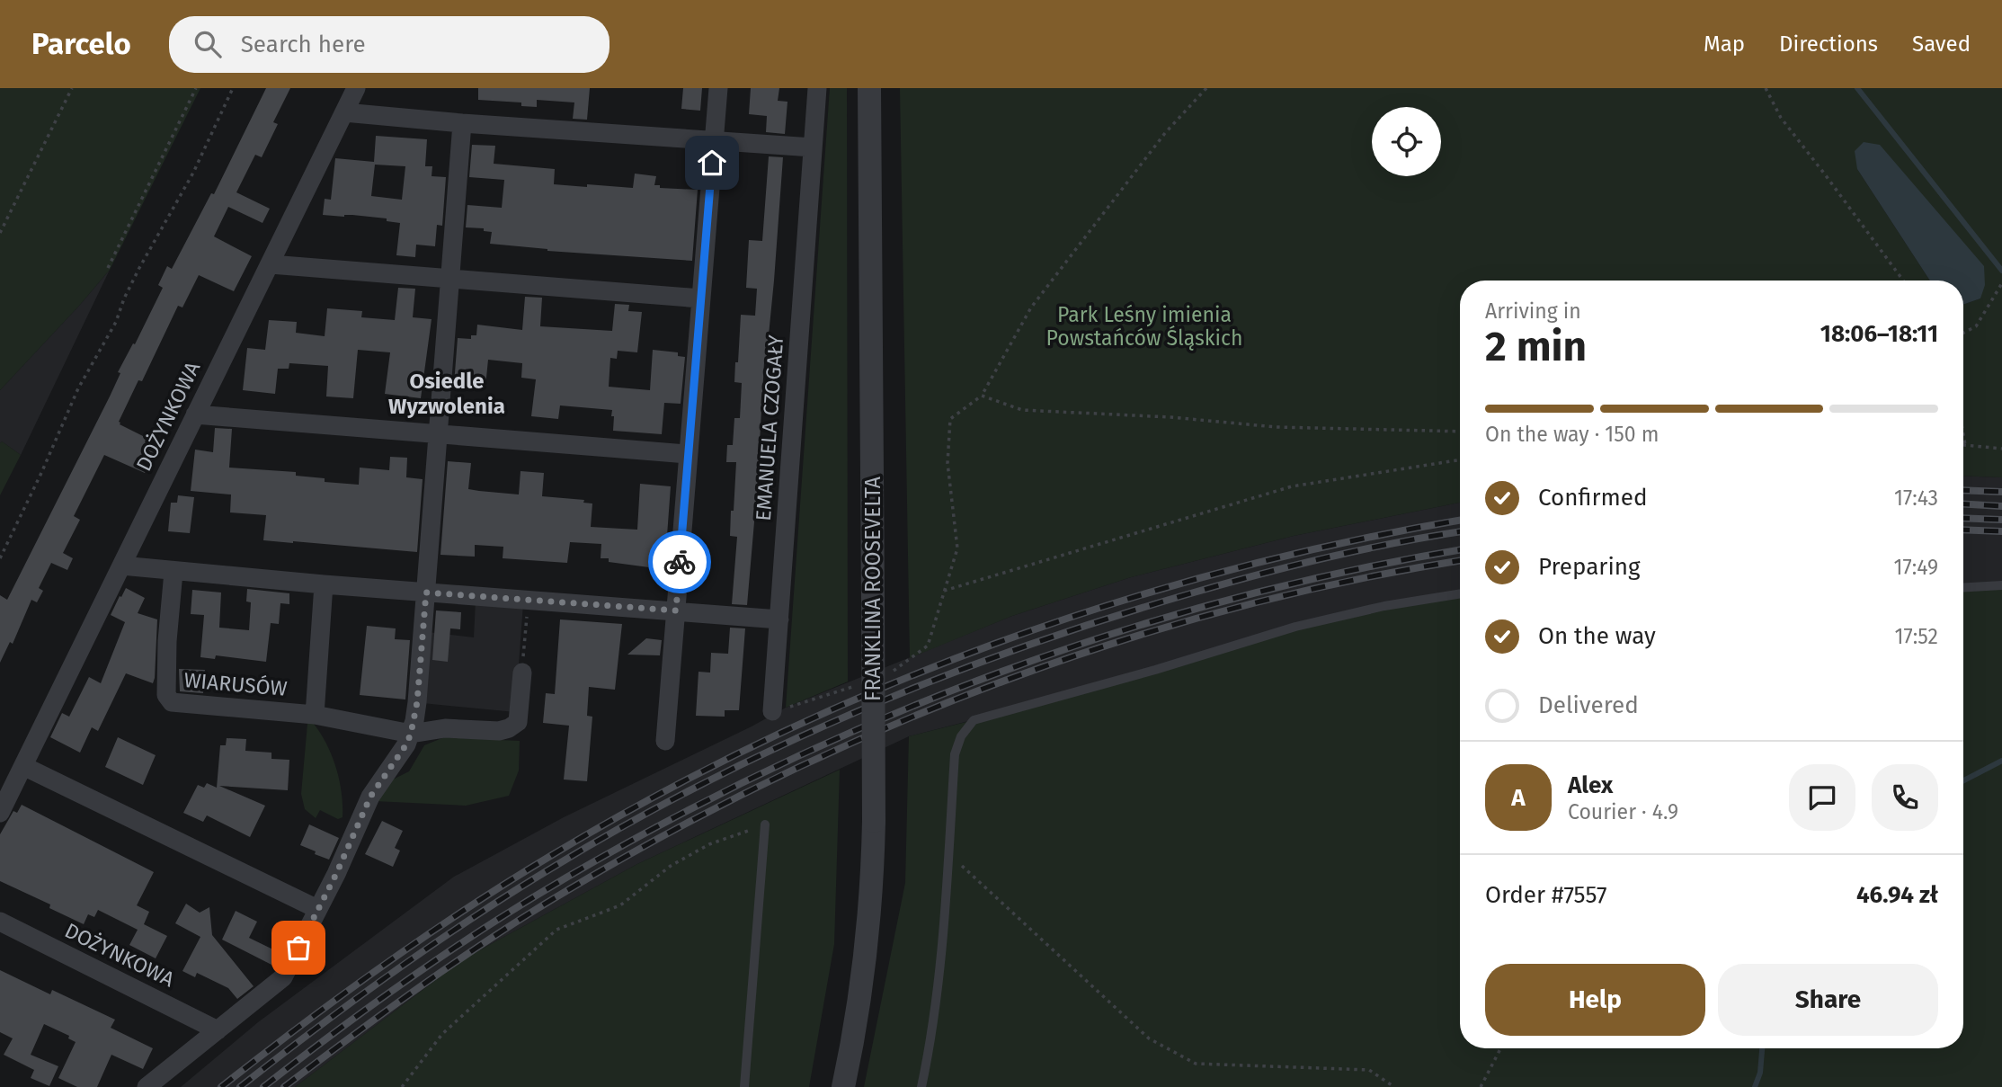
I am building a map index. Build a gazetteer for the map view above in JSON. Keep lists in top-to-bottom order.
{
  "streets": {
    "street": [
      "DOŻYNKOWA",
      "EMANUELA CZOGAŁY",
      "FRANKLINA ROOSEVELTA",
      "WIARUSÓW"
    ]
  },
  "districts": ["Osiedle Wyzwolenia"],
  "parks": ["Park Leśny imienia Powstańców Śląskich"],
  "page": {
    "header": "Parcelo",
    "search": "Search here",
    "nav": ["Map", "Directions", "Saved"],
    "heading": ["2 min", "Arriving in", "18:06–18:11"],
    "panel": [
      "Alex",
      "Courier · 4.9",
      "Order #7557",
      "46.94 zł"
    ],
    "bar": "On the way · 150 m",
    "list": [
      ["Confirmed", "17:43"],
      ["Preparing", "17:49"],
      ["On the way", "17:52"],
      "Delivered"
    ],
    "round": "A",
    "buttons": ["Help", "Share"]
  }
}
